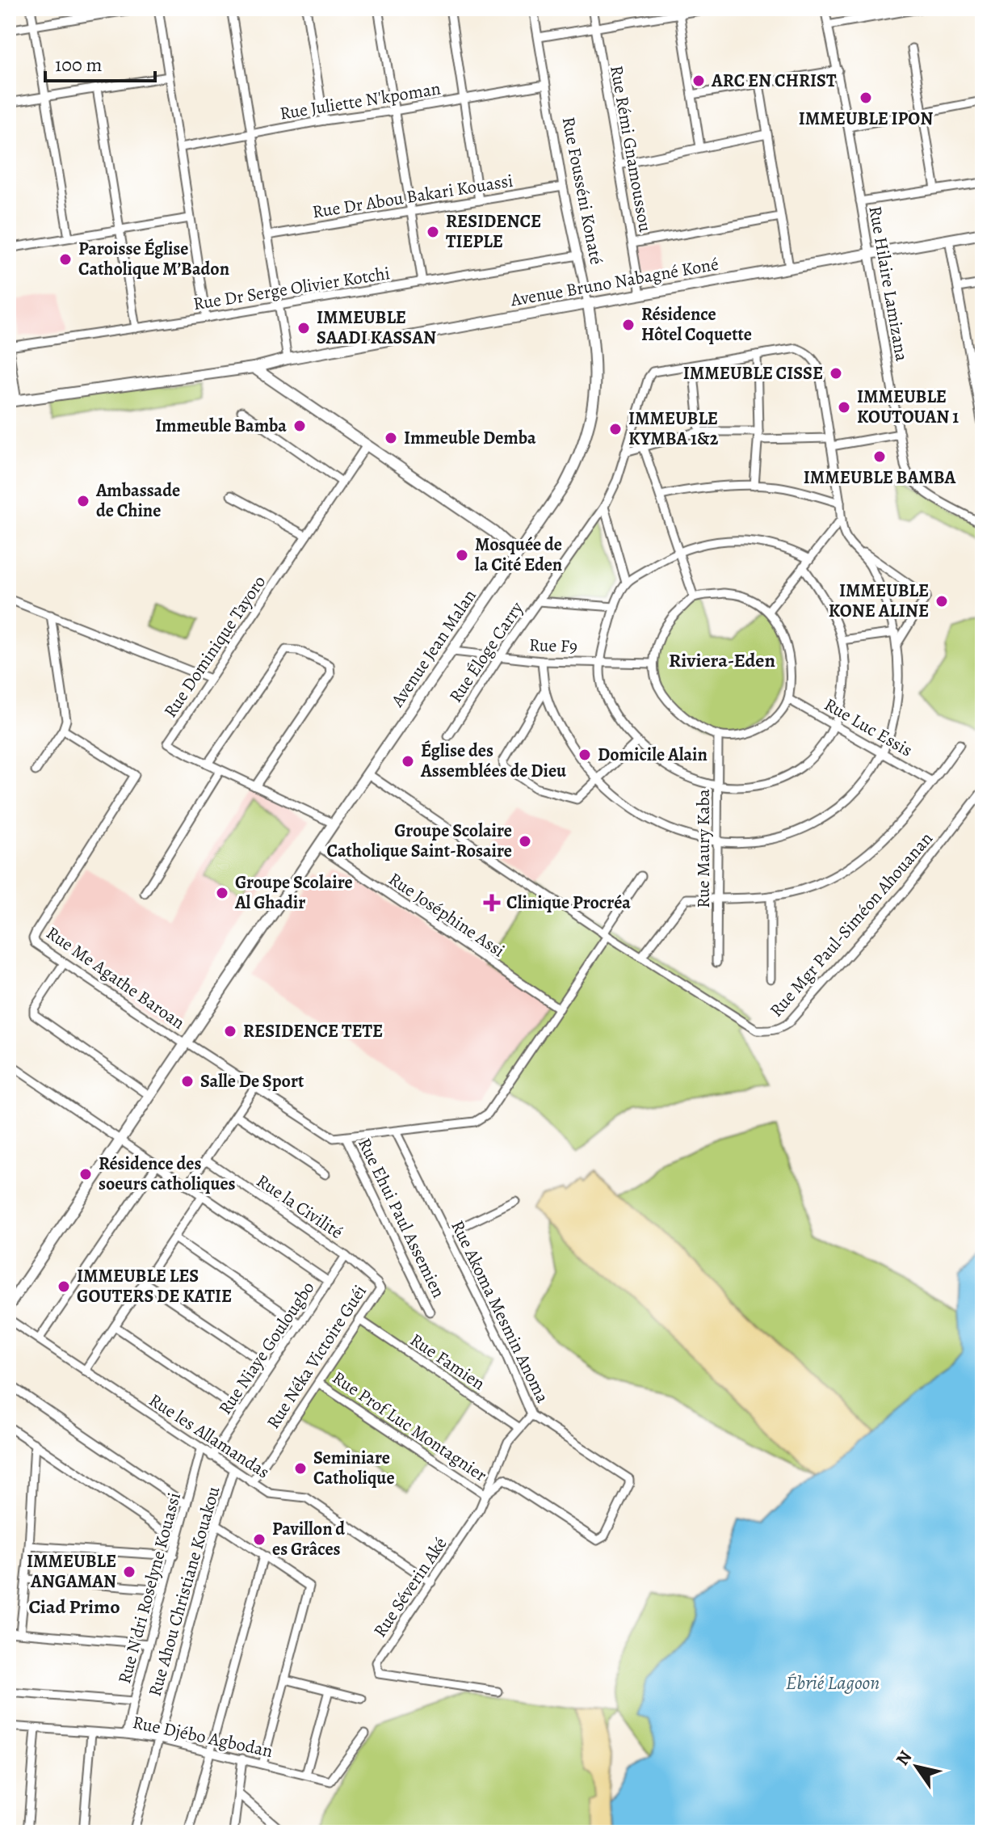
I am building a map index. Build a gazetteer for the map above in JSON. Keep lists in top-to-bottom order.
{
  "streets": {
    "main road": ["Rue Fousséni Konaté", "Avenue Bruno Nabagné Koné", "Avenue Jean Malan"],
    "street": [
      "Rue Juliette N'kpoman",
      "Rue Rémi Gnamoussou",
      "Rue Dr Abou Bakari Kouassi",
      "Rue Hilaire Lamizana",
      "Rue Dr Serge Olivier Kotchi",
      "Rue F9",
      "Rue Dominique Tayoro",
      "Rue Éloge Carry",
      "Rue Luc Essis",
      "Rue Maury Kaba",
      "Rue Joséphine Assi",
      "Rue Mgr Paul-Siméon Ahouanan",
      "Rue Me Agathe Baroan",
      "Rue la Civilité",
      "Rue Ehui Paul Assemien",
      "Rue Akoma Mesmin Anoma",
      "Rue Niaye Goulougbo",
      "Rue Néka Victoire Guéi",
      "Rue Famien",
      "Rue Prof Luc Montagnier",
      "Rue les Allamandas",
      "Rue Séverin Aké",
      "Rue N'dri Roselyne Kouassi",
      "Rue Ahou Christiane Kouakou",
      "Rue Djébo Agbodan"
    ]
  },
  "crossings": [
    ["Rue Juliette N'kpoman", "Rue Fousséni Konaté"],
    ["Rue Rémi Gnamoussou", "Avenue Bruno Nabagné Koné"],
    ["Rue Fousséni Konaté", "Rue Dr Abou Bakari Kouassi"],
    ["Rue Fousséni Konaté", "Avenue Bruno Nabagné Koné"],
    ["Rue Fousséni Konaté", "Rue Dr Serge Olivier Kotchi"],
    ["Rue Fousséni Konaté", "Avenue Jean Malan"],
    ["Avenue Bruno Nabagné Koné", "Rue Hilaire Lamizana"],
    ["Rue F9", "Avenue Jean Malan"],
    ["Rue F9", "Rue Éloge Carry"],
    ["Rue F9", "Rue Luc Essis"],
    ["Rue F9", "Rue Maury Kaba"],
    ["Rue Dominique Tayoro", "Avenue Jean Malan"],
    ["Avenue Jean Malan", "Rue Joséphine Assi"],
    ["Avenue Jean Malan", "Rue Mgr Paul-Siméon Ahouanan"],
    ["Avenue Jean Malan", "Rue Me Agathe Baroan"],
    ["Rue Luc Essis", "Rue Maury Kaba"],
    ["Rue Me Agathe Baroan", "Rue Ehui Paul Assemien"],
    ["Rue la Civilité", "Rue Niaye Goulougbo"],
    ["Rue la Civilité", "Rue Néka Victoire Guéi"],
    ["Rue Akoma Mesmin Anoma", "Rue Prof Luc Montagnier"],
    ["Rue Akoma Mesmin Anoma", "Rue Séverin Aké"],
    ["Rue Niaye Goulougbo", "Rue Néka Victoire Guéi"],
    ["Rue Niaye Goulougbo", "Rue les Allamandas"],
    ["Rue Néka Victoire Guéi", "Rue Famien"],
    ["Rue Néka Victoire Guéi", "Rue Prof Luc Montagnier"],
    ["Rue Néka Victoire Guéi", "Rue les Allamandas"],
    ["Rue Famien", "Rue Séverin Aké"],
    ["Rue Prof Luc Montagnier", "Rue Séverin Aké"],
    ["Rue les Allamandas", "Rue Séverin Aké"],
    ["Rue les Allamandas", "Rue N'dri Roselyne Kouassi"],
    ["Rue les Allamandas", "Rue Ahou Christiane Kouakou"],
    ["Rue N'dri Roselyne Kouassi", "Rue Djébo Agbodan"],
    ["Rue Ahou Christiane Kouakou", "Rue Djébo Agbodan"]
  ],
  "districts": ["Riviera-Eden", "Ciad Primo"],
  "water": ["Ébrié Lagoon"],
  "places": {
    "other": [
      "ARC EN CHRIST",
      "IMMEUBLE IPON",
      "RESIDENCE TIEPLE",
      "Paroisse Église Catholique M’Badon",
      "Résidence Hôtel Coquette",
      "IMMEUBLE SAADI KASSAN",
      "IMMEUBLE CISSE",
      "IMMEUBLE KOUTOUAN 1",
      "Immeuble Bamba",
      "IMMEUBLE KYMBA 1&2",
      "Immeuble Demba",
      "IMMEUBLE BAMBA",
      "Ambassade de Chine",
      "Mosquée de la Cité Eden",
      "IMMEUBLE KONE ALINE",
      "Domicile Alain",
      "Église des Assemblées de Dieu",
      "Groupe Scolaire Catholique Saint-Rosaire",
      "Groupe Scolaire Al Ghadir",
      "RESIDENCE TETE",
      "Salle De Sport",
      "Résidence des soeurs catholiques",
      "IMMEUBLE LES GOUTERS DE KATIE",
      "Seminiare Catholique",
      "Pavillon d es Grâces",
      "IMMEUBLE ANGAMAN"
    ],
    "health": ["Clinique Procréa"]
  },
  "scale_bar": "100 m",
  "north": "top left"
}
